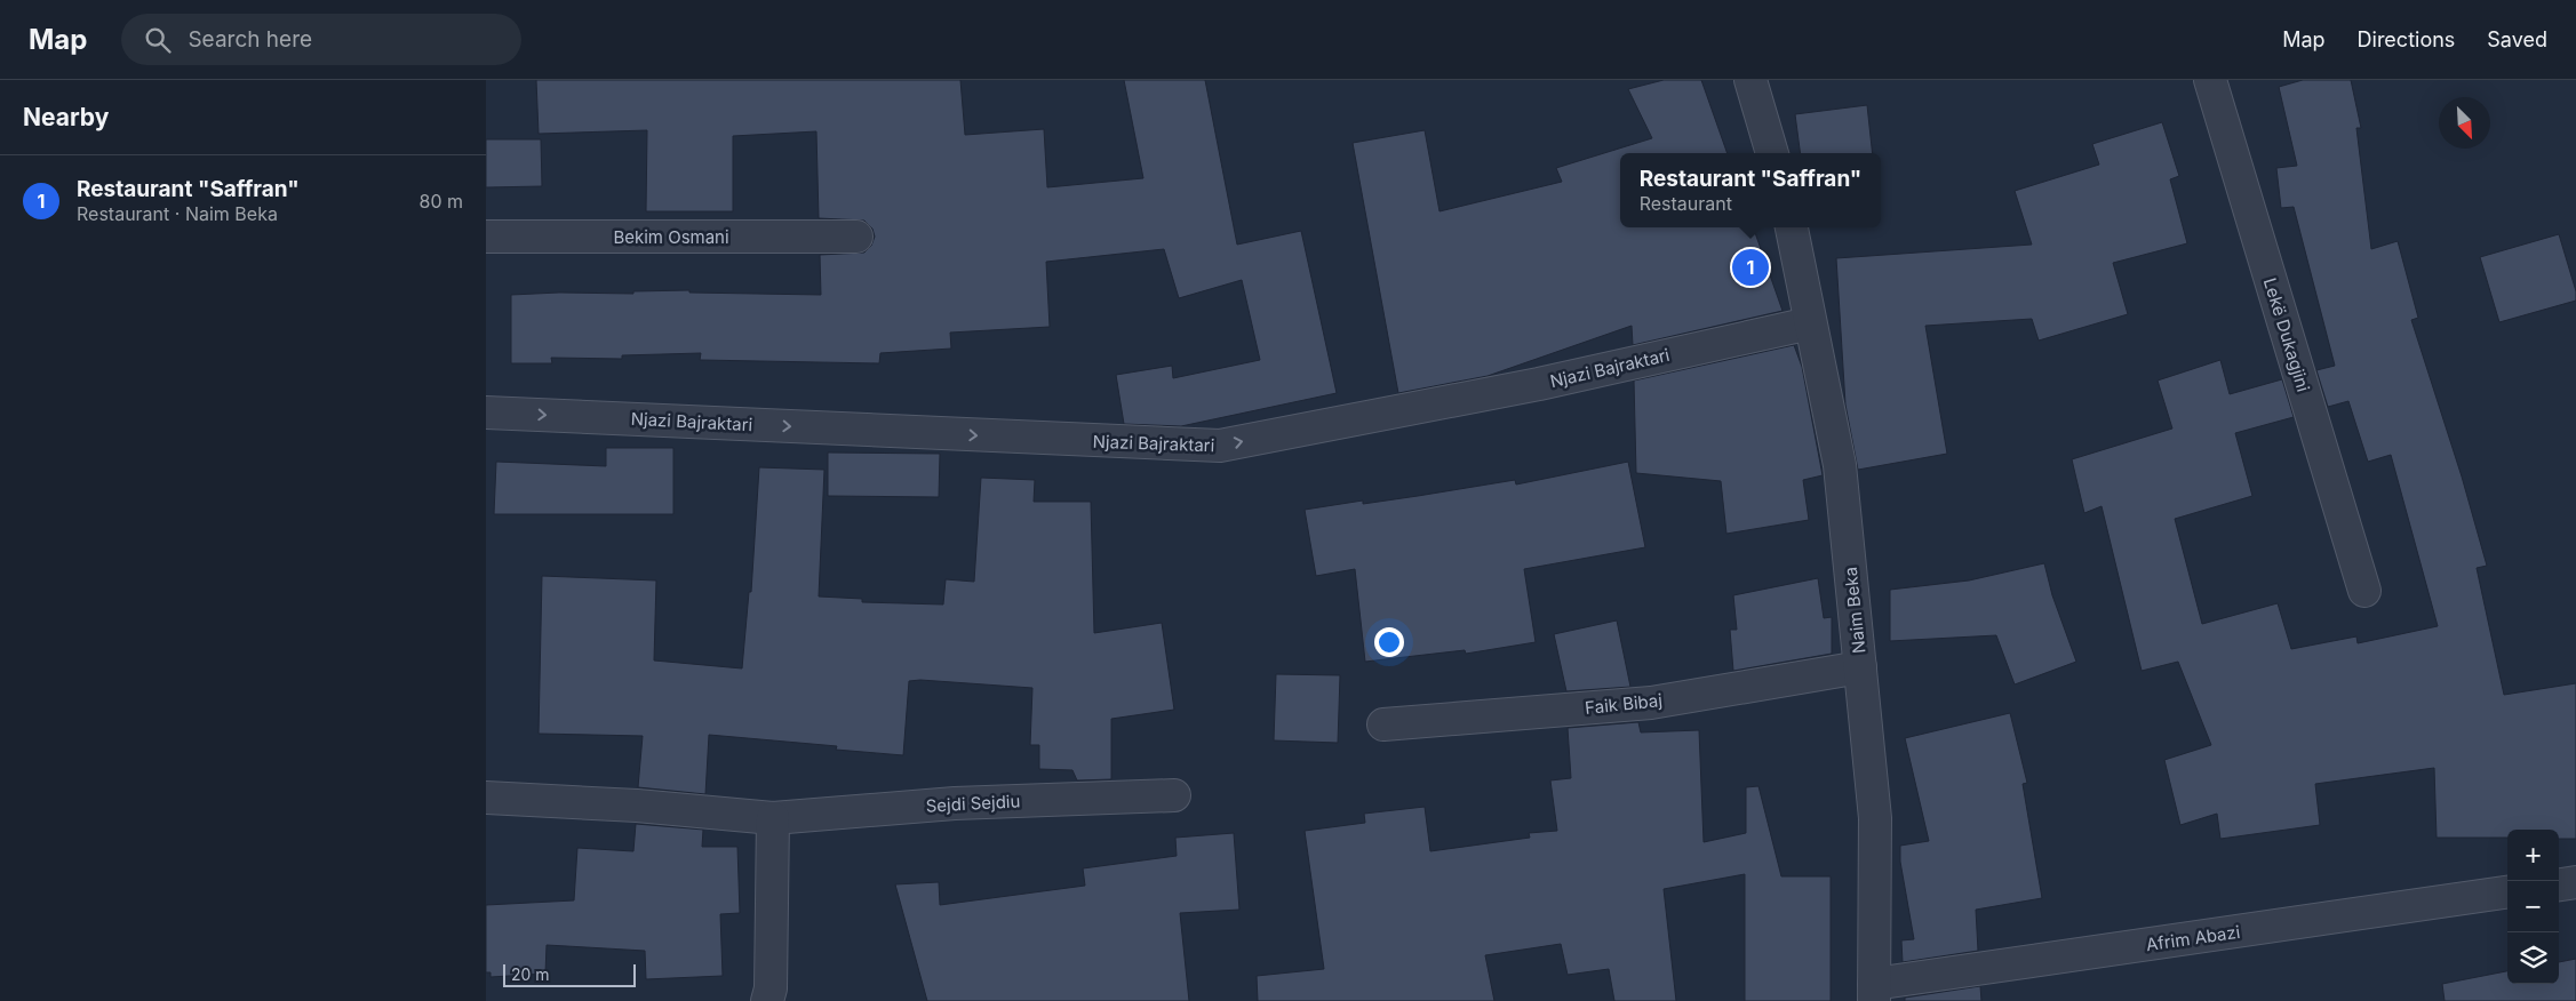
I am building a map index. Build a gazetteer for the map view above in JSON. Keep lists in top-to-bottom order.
{
  "streets": {
    "street": [
      "Bekim Osmani",
      "Lekë Dukagjini",
      "Njazi Bajraktari",
      "Naim Beka",
      "Faik Bibaj",
      "Sejdi Sejdiu",
      "Afrim Abazi"
    ]
  },
  "crossings": [
    ["Njazi Bajraktari", "Naim Beka"],
    ["Naim Beka", "Faik Bibaj"],
    ["Naim Beka", "Afrim Abazi"]
  ],
  "one_way": ["Njazi Bajraktari"],
  "scale_bar": "20 m",
  "north": "bottom right",
  "page": {
    "header": "Map",
    "search": "Search here",
    "nav": ["Map", "Directions", "Saved"],
    "heading": "Nearby",
    "popup": ["Restaurant \"Saffran\"", "Restaurant"],
    "list": [
      {
        "mark": "1",
        "name": "Restaurant \"Saffran\"",
        "note": "Restaurant · Naim Beka",
        "value": "80 m"
      }
    ],
    "pins": "1",
    "map_buttons": ["+", "−"],
    "scale": "20 m"
  }
}
